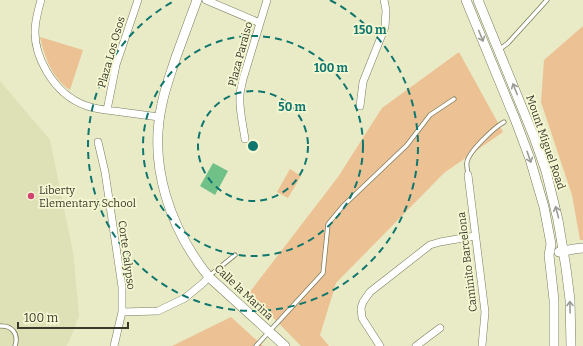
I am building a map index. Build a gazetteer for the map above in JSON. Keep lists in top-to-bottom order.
{
  "streets": {
    "street": [
      "Plaza Los Osos",
      "Plaza Paraiso",
      "Mount Miguel Road",
      "Corte Calypso",
      "Caminito Barcelona",
      "Calle la Marina"
    ]
  },
  "places": ["Liberty Elementary School"],
  "scale_bar": "100 m",
  "rings": ["150 m", "100 m", "50 m"]
}
